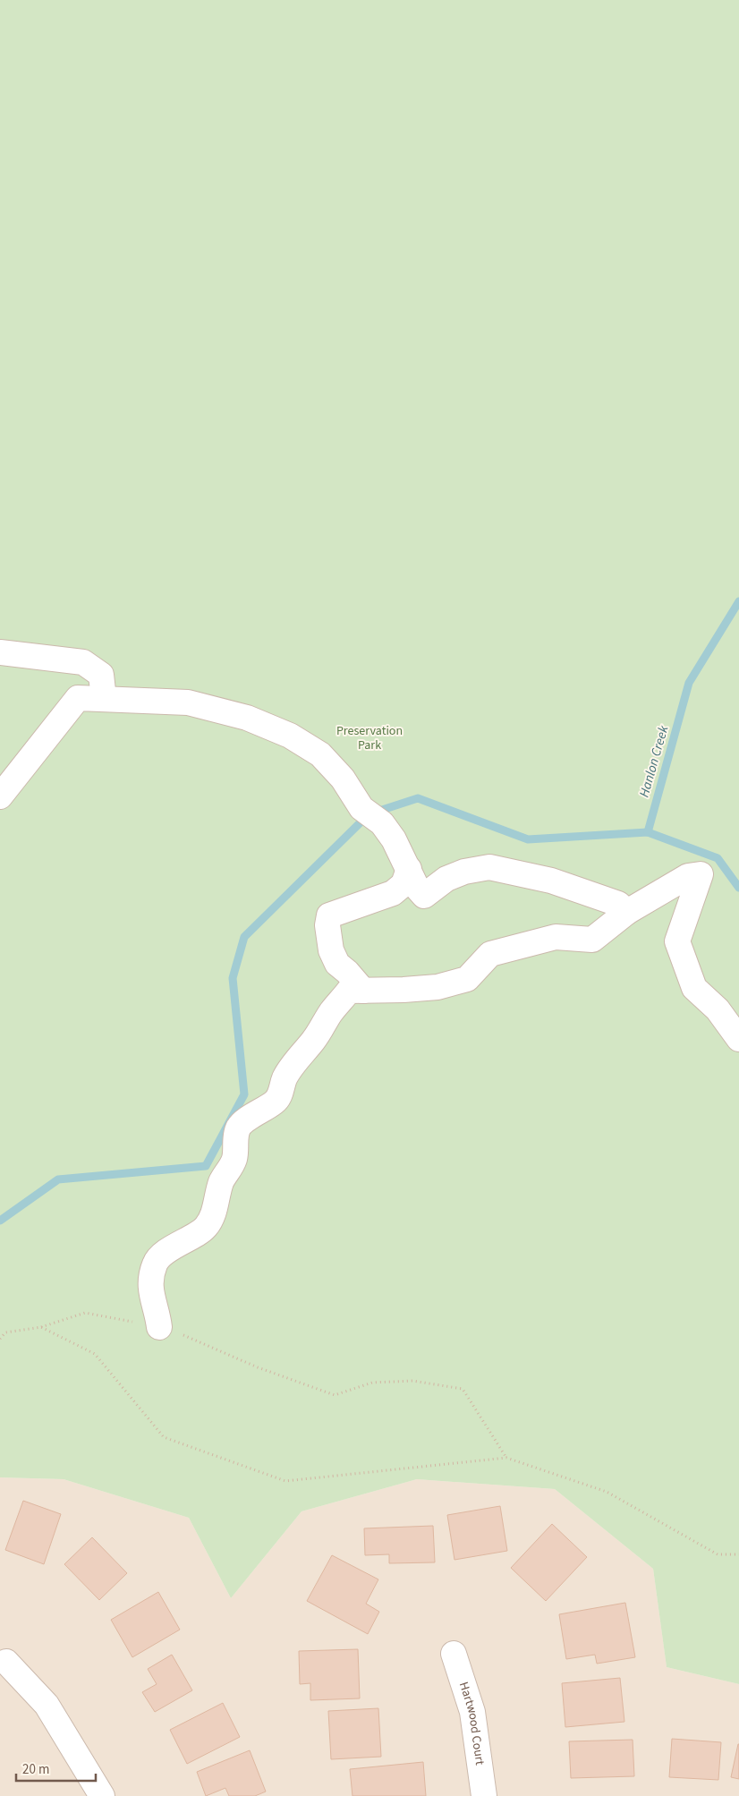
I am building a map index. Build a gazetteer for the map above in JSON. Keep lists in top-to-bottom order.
{
  "streets": {
    "street": ["Hartwood Court"]
  },
  "water": ["Hanlon Creek"],
  "parks": ["Preservation Park"],
  "scale_bar": "20 m"
}
